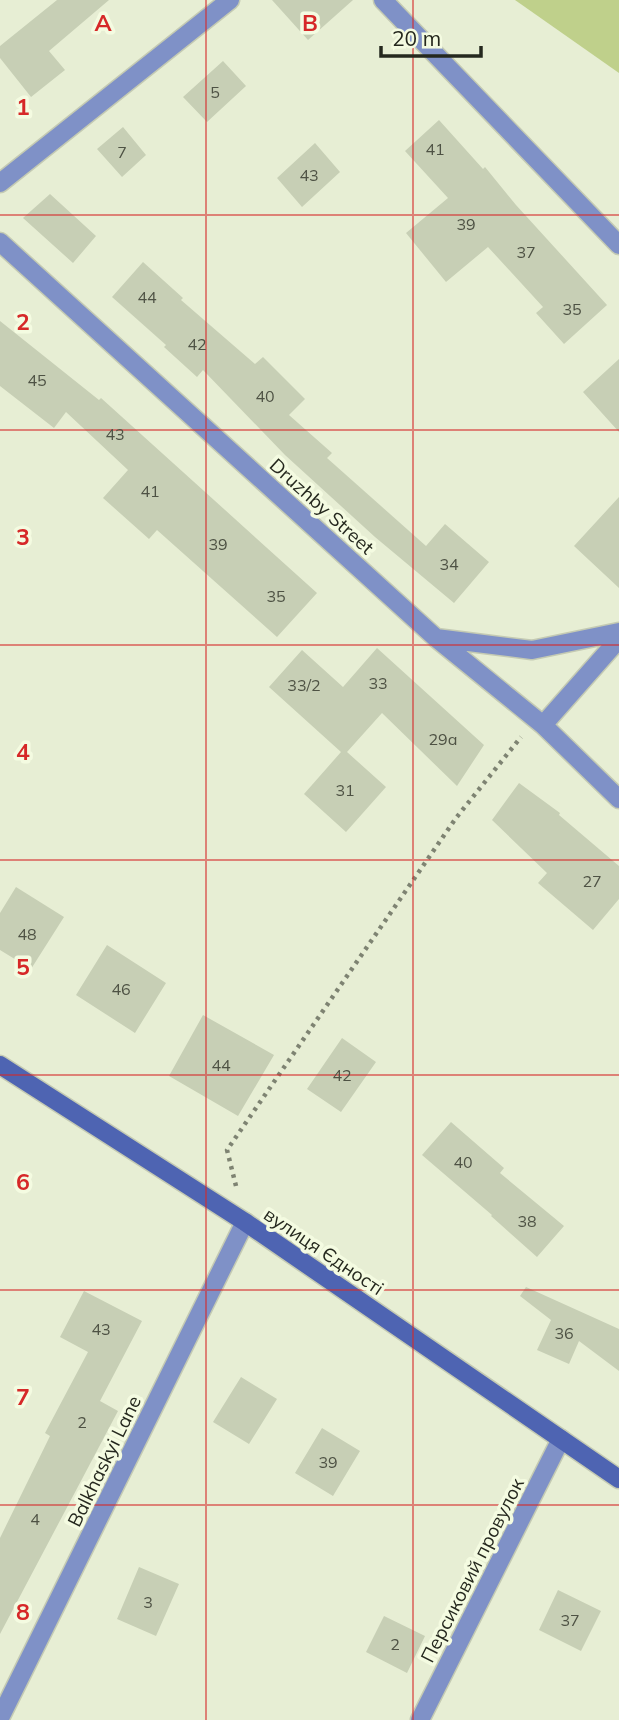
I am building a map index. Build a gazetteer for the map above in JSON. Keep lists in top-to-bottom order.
{
  "streets": {
    "main road": ["вулиця Єдності"],
    "street": ["Druzhby Street", "Balkhaskyi Lane", "Персиковий провулок"]
  },
  "crossings": [
    ["вулиця Єдності", "Balkhaskyi Lane"],
    ["вулиця Єдності", "Персиковий провулок"]
  ],
  "house_numbers": [
    "5",
    "41",
    "7",
    "43",
    "39",
    "37",
    "44",
    "35",
    "42",
    "45",
    "40",
    "43",
    "41",
    "39",
    "34",
    "35",
    "33",
    "33/2",
    "29а",
    "31",
    "27",
    "48",
    "46",
    "44",
    "42",
    "40",
    "38",
    "43",
    "36",
    "2",
    "39",
    "4",
    "3",
    "37",
    "2"
  ],
  "scale_bar": "20 m",
  "grid": {
    "columns": ["A", "B"],
    "rows": [
      "1",
      "2",
      "3",
      "4",
      "5",
      "6",
      "7",
      "8"
    ]
  }
}
